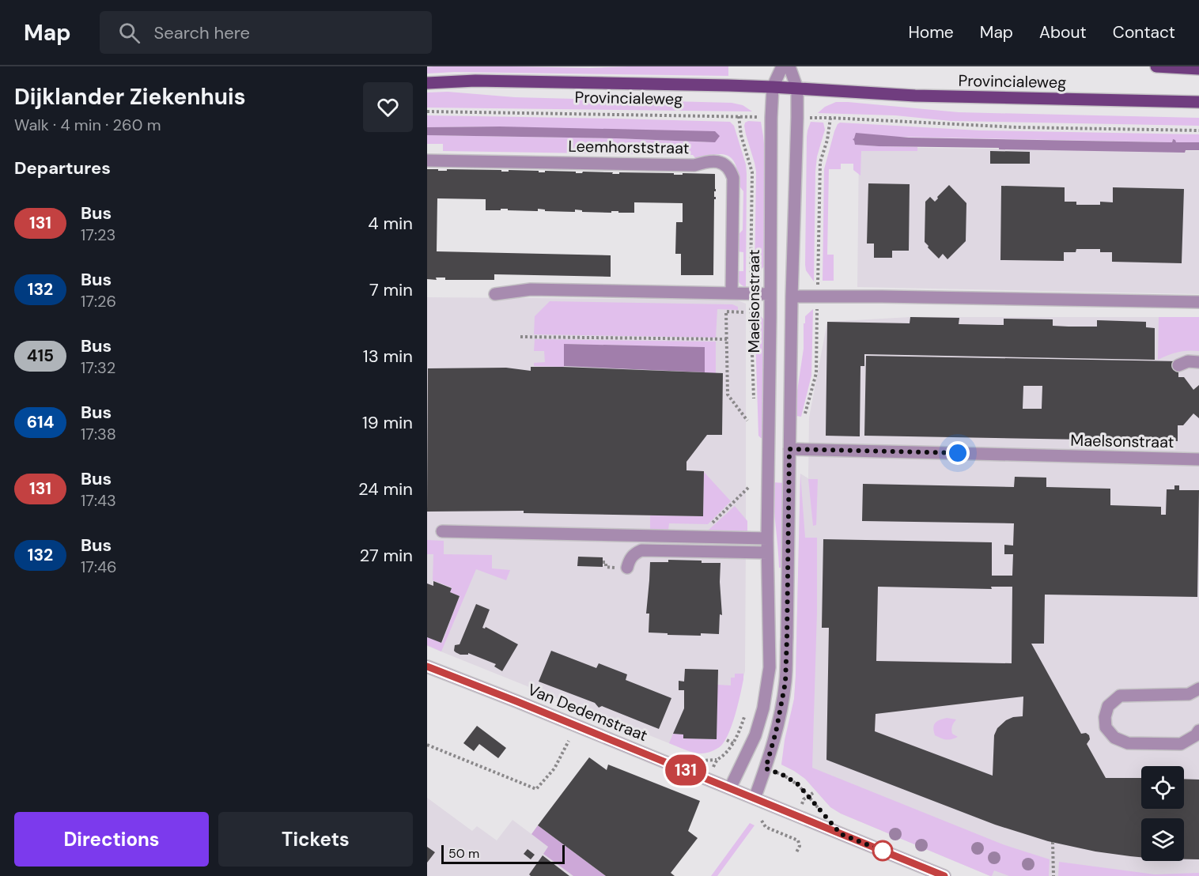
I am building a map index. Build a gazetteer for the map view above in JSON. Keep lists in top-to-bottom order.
{
  "streets": {
    "main road": ["Provincialeweg"],
    "street": ["Leemhorststraat", "Maelsonstraat", "Van Dedemstraat"]
  },
  "crossings": [
    ["Provincialeweg", "Maelsonstraat"],
    ["Maelsonstraat", "Van Dedemstraat"]
  ],
  "lines": ["bus line 131"],
  "scale_bar": "50 m",
  "page": {
    "header": "Map",
    "search": "Search here",
    "nav": [
      "Home",
      "Map",
      "About",
      "Contact"
    ],
    "heading": [
      ["Dijklander Ziekenhuis", "Walk · 4 min · 260 m"],
      "Departures"
    ],
    "on_map": "131",
    "list": [
      {
        "mark": "131",
        "name": "Bus",
        "note": "17:23",
        "value": "4 min"
      },
      {
        "mark": "132",
        "name": "Bus",
        "note": "17:26",
        "value": "7 min"
      },
      {
        "mark": "415",
        "name": "Bus",
        "note": "17:32",
        "value": "13 min"
      },
      {
        "mark": "614",
        "name": "Bus",
        "note": "17:38",
        "value": "19 min"
      },
      {
        "mark": "131",
        "name": "Bus",
        "note": "17:43",
        "value": "24 min"
      },
      {
        "mark": "132",
        "name": "Bus",
        "note": "17:46",
        "value": "27 min"
      }
    ],
    "buttons": ["Directions", "Tickets"],
    "scale": "50 m"
  }
}
